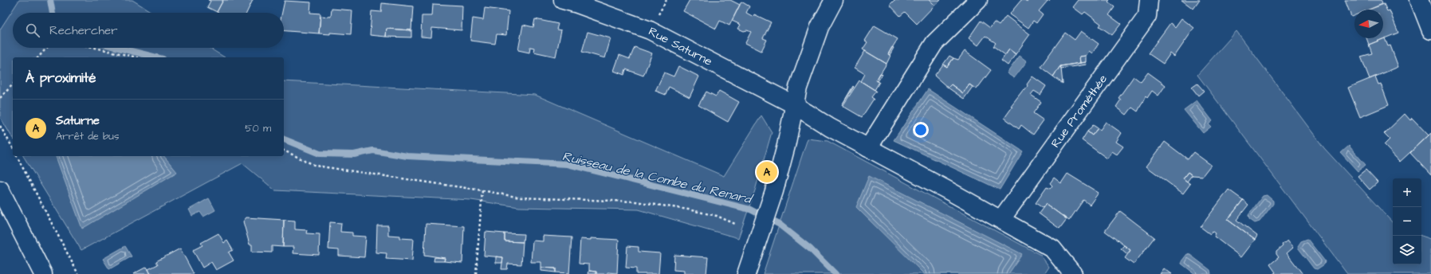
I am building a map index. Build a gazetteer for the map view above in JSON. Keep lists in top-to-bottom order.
{
  "streets": {
    "street": ["Rue Saturne", "Rue Prométhée"]
  },
  "crossings": [
    ["Rue Saturne", "Rue Prométhée"]
  ],
  "water": ["Ruisseau de la Combe du Renard"],
  "north": "left",
  "page": {
    "search": "Rechercher",
    "heading": "À proximité",
    "list": [
      {
        "mark": "A",
        "name": "Saturne",
        "note": "Arrêt de bus",
        "value": "50 m"
      }
    ],
    "pins": "A",
    "map_buttons": ["+", "−"]
  }
}
